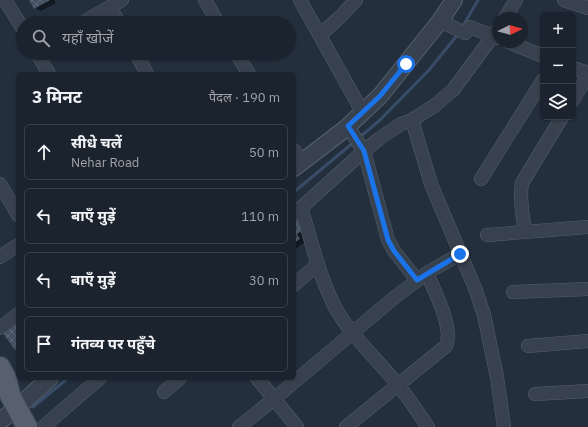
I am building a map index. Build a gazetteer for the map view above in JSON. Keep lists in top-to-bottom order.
{
  "north": "right",
  "page": {
    "map_buttons": ["+", "−"],
    "search": "यहाँ खोजें",
    "heading": ["3 मिनट", "पैदल · 190 m"],
    "list": [
      ["सीधे चलें", "Nehar Road", "50 m"],
      ["बाएँ मुड़ें", "110 m"],
      ["बाएँ मुड़ें", "30 m"],
      "गंतव्य पर पहुँचे"
    ]
  }
}
